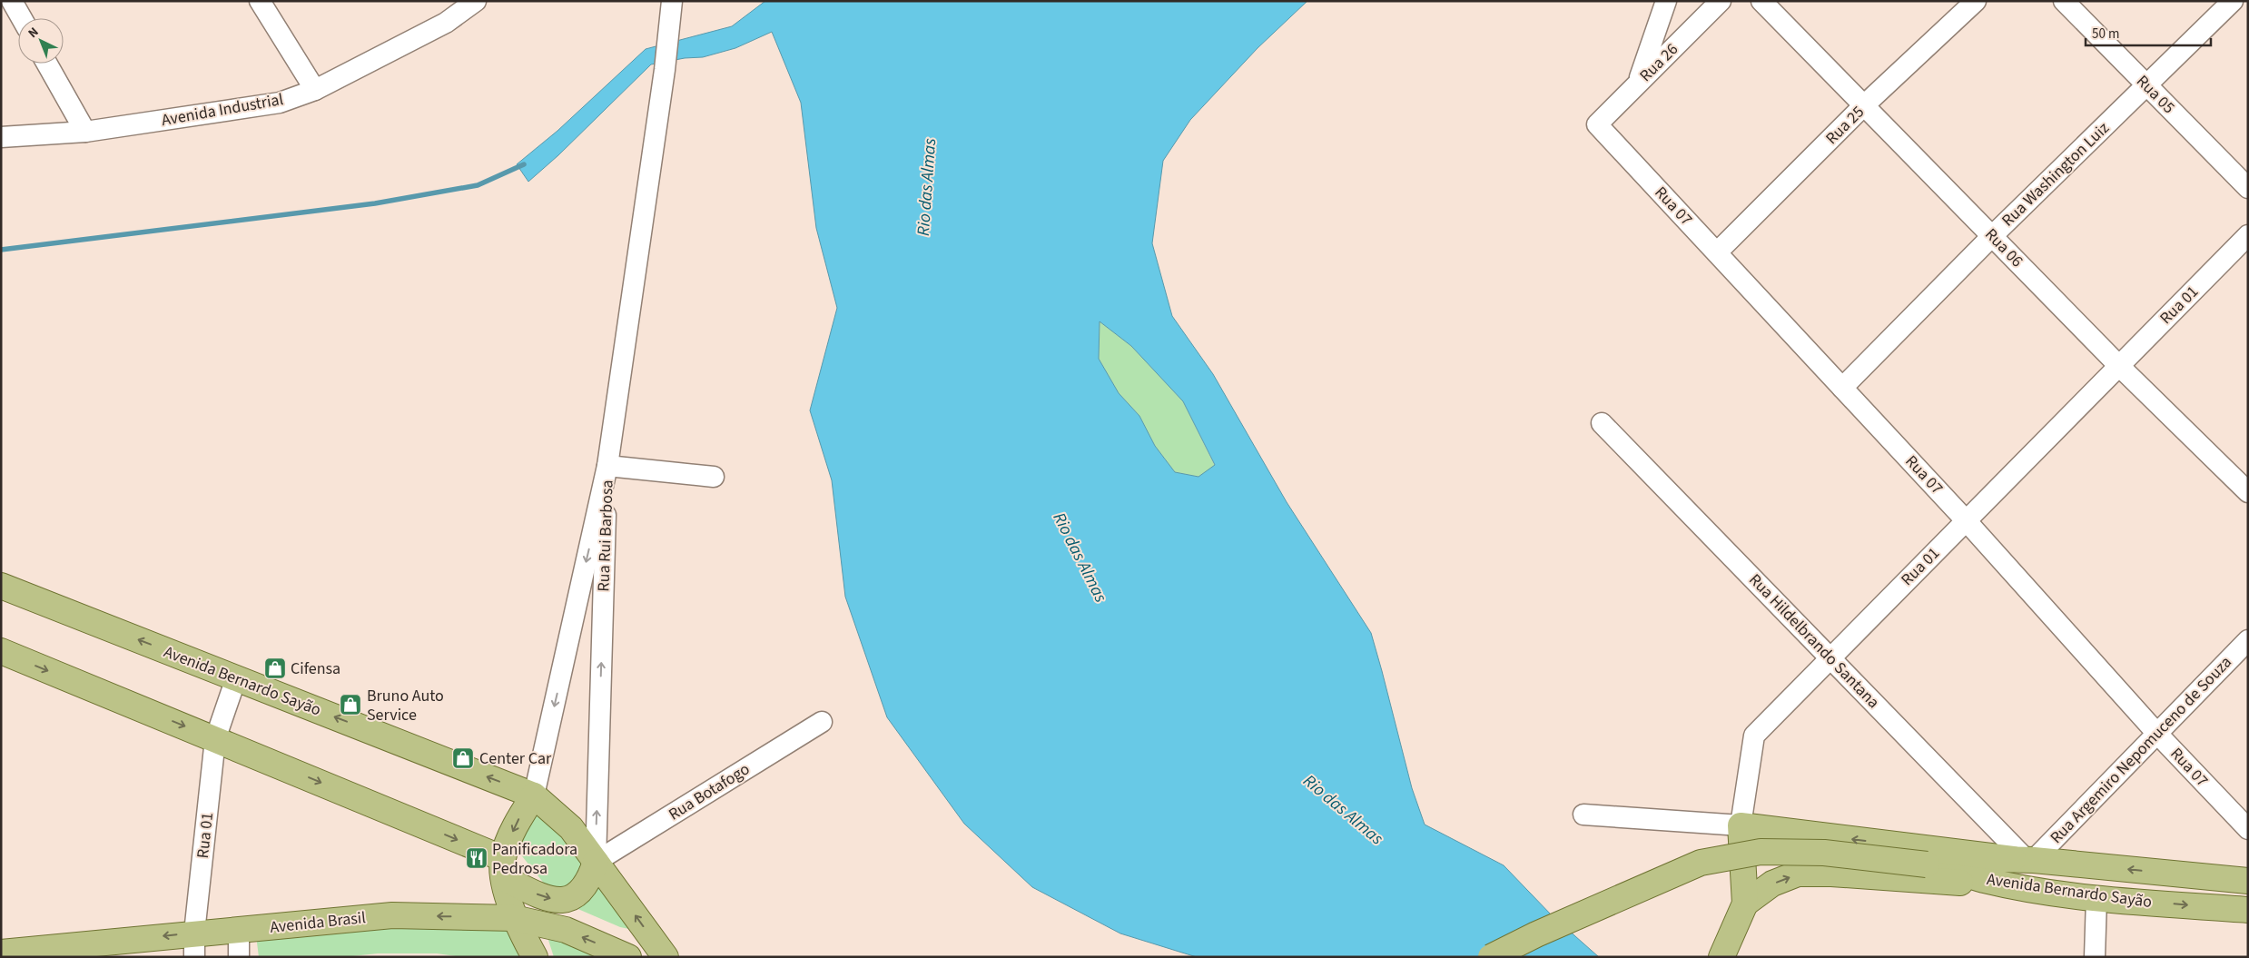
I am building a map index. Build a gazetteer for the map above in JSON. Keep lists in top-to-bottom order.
{
  "streets": {
    "main road": ["Rua 01", "Avenida Bernardo Sayão", "Avenida Brasil"],
    "street": [
      "Rua 26",
      "Rua 05",
      "Avenida Industrial",
      "Rua 25",
      "Rua Washington Luiz",
      "Rua 07",
      "Rua 06",
      "Rua Rui Barbosa",
      "Rua Hildelbrando Santana",
      "Rua Argemiro Nepomuceno de Souza",
      "Rua Botafogo"
    ]
  },
  "crossings": [
    ["Rua 26", "Rua 07"],
    ["Rua 05", "Rua Washington Luiz"],
    ["Rua 25", "Rua 07"],
    ["Rua 25", "Rua 06"],
    ["Rua Washington Luiz", "Rua 07"],
    ["Rua Washington Luiz", "Rua 06"],
    ["Rua 07", "Rua 01"],
    ["Rua 07", "Rua Argemiro Nepomuceno de Souza"],
    ["Rua 06", "Rua 01"],
    ["Rua 01", "Rua Hildelbrando Santana"],
    ["Rua 01", "Avenida Bernardo Sayão"],
    ["Rua 01", "Avenida Brasil"],
    ["Rua Rui Barbosa", "Avenida Bernardo Sayão"],
    ["Rua Rui Barbosa", "Rua Botafogo"],
    ["Rua Hildelbrando Santana", "Avenida Bernardo Sayão"],
    ["Rua Hildelbrando Santana", "Rua Argemiro Nepomuceno de Souza"],
    ["Avenida Bernardo Sayão", "Rua Argemiro Nepomuceno de Souza"],
    ["Avenida Bernardo Sayão", "Rua Botafogo"]
  ],
  "water": ["Rio das Almas"],
  "places": {
    "shop": ["Cifensa", "Bruno Auto Service", "Center Car"],
    "restaurant": ["Panificadora Pedrosa"]
  },
  "scale_bar": "50 m",
  "north": "top left"
}
